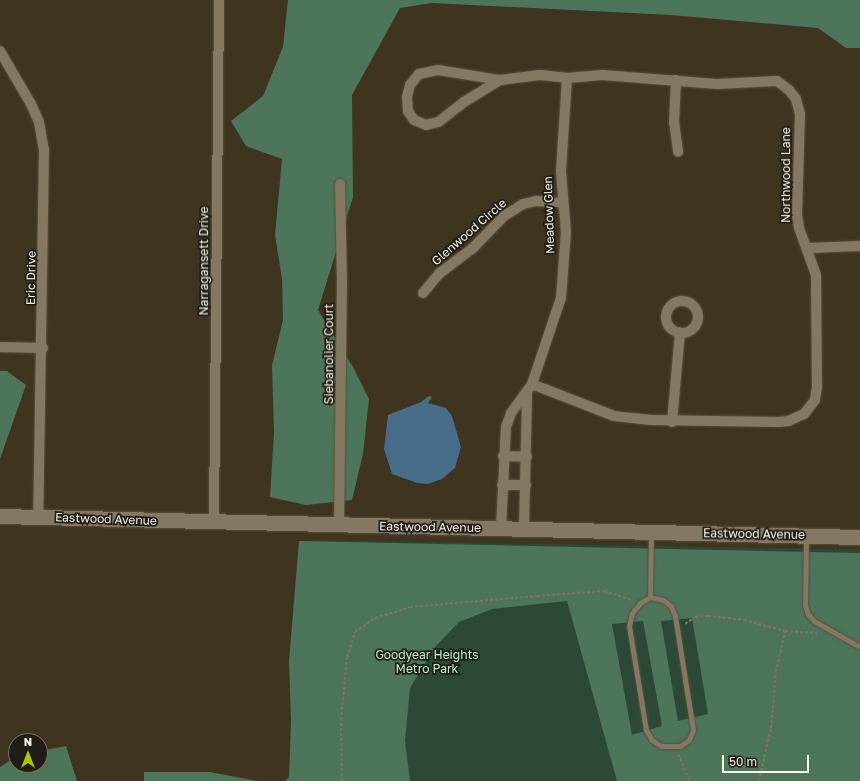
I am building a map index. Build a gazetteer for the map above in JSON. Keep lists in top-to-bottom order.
{
  "streets": {
    "street": [
      "Northwood Lane",
      "Meadow Glen",
      "Glenwood Circle",
      "Narragansett Drive",
      "Eric Drive",
      "Siebanolier Court",
      "Eastwood Avenue"
    ]
  },
  "crossings": [
    ["Northwood Lane", "Meadow Glen"],
    ["Meadow Glen", "Glenwood Circle"],
    ["Meadow Glen", "Eastwood Avenue"],
    ["Narragansett Drive", "Eastwood Avenue"],
    ["Eric Drive", "Eastwood Avenue"],
    ["Siebanolier Court", "Eastwood Avenue"]
  ],
  "parks": ["Goodyear Heights Metro Park"],
  "scale_bar": "50 m",
  "north": "top"
}
